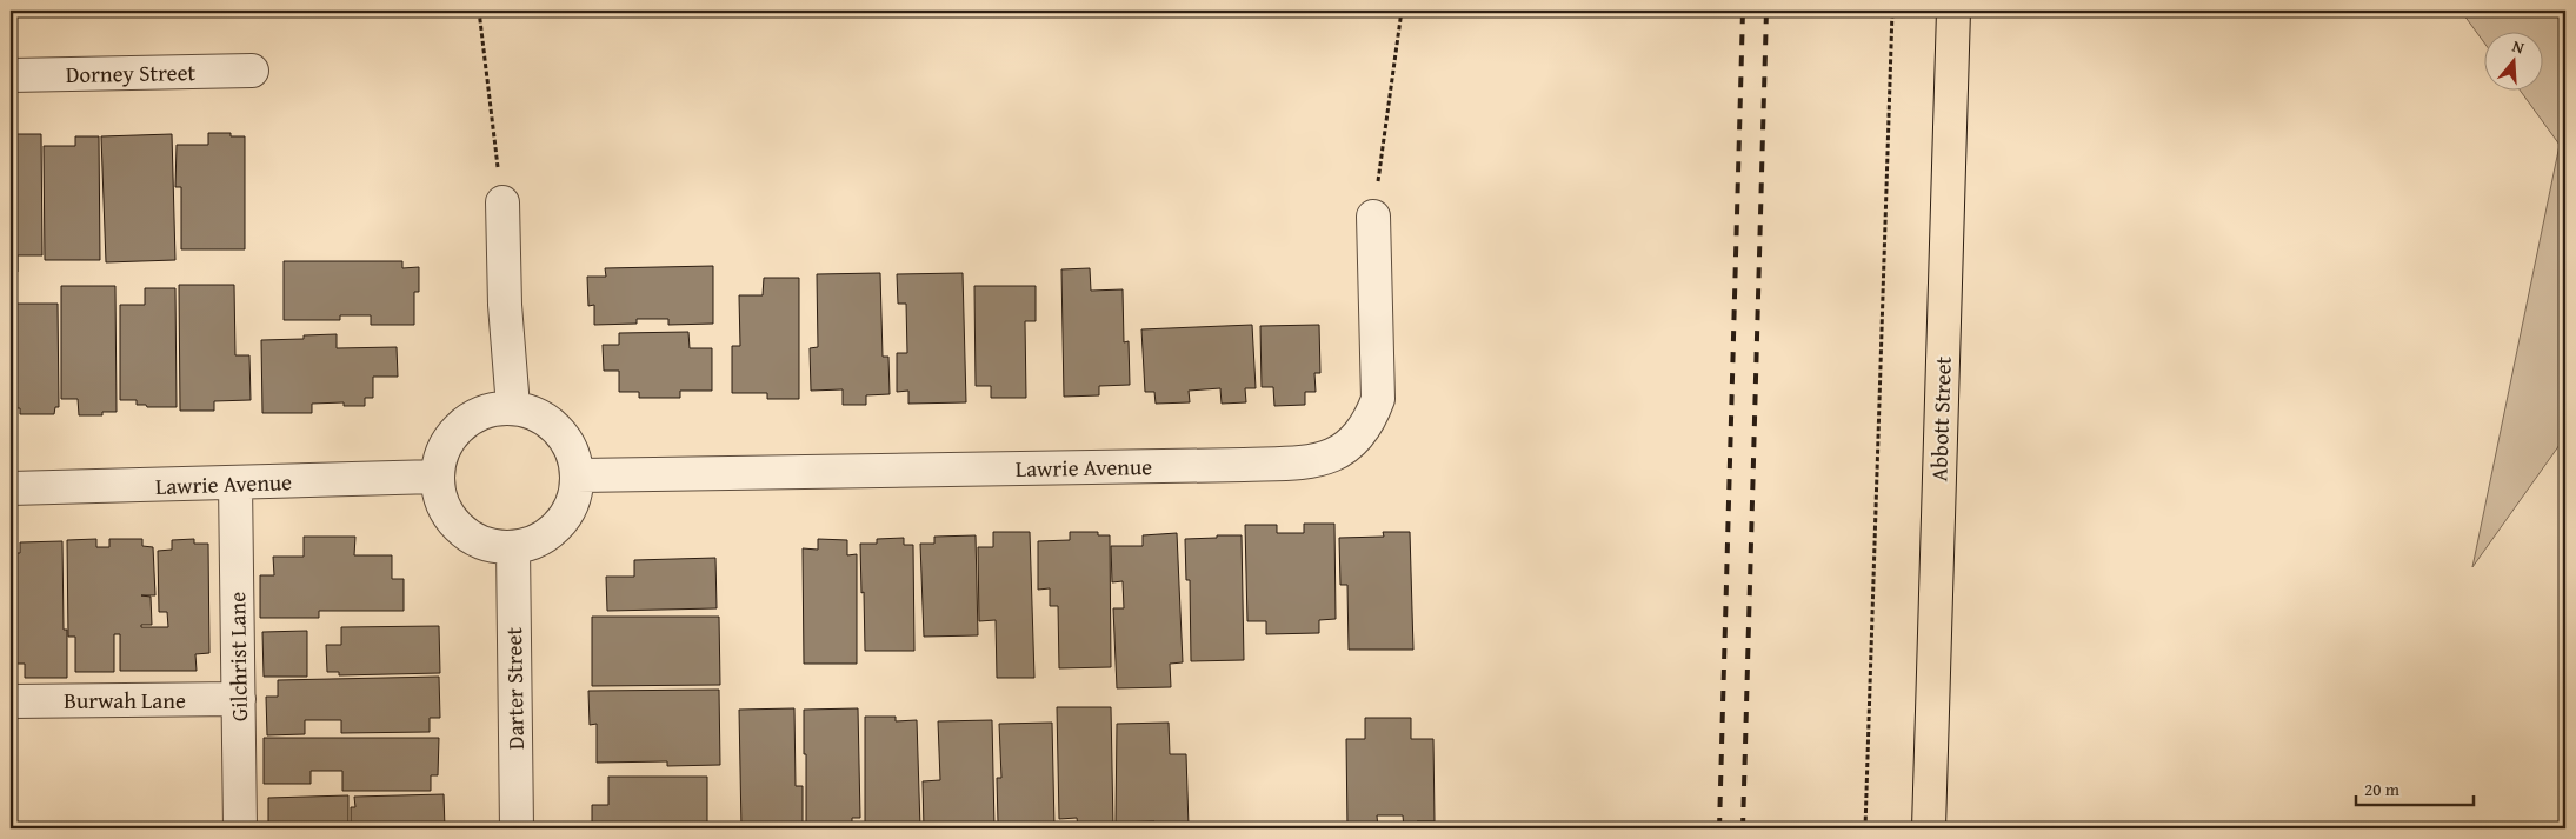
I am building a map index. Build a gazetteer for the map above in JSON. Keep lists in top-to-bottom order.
{
  "streets": {
    "main road": ["Abbott Street"],
    "street": [
      "Dorney Street",
      "Lawrie Avenue",
      "Gilchrist Lane",
      "Darter Street",
      "Burwah Lane"
    ]
  },
  "crossings": [
    ["Lawrie Avenue", "Gilchrist Lane"],
    ["Lawrie Avenue", "Darter Street"],
    ["Gilchrist Lane", "Burwah Lane"]
  ],
  "scale_bar": "20 m",
  "north": "top"
}
